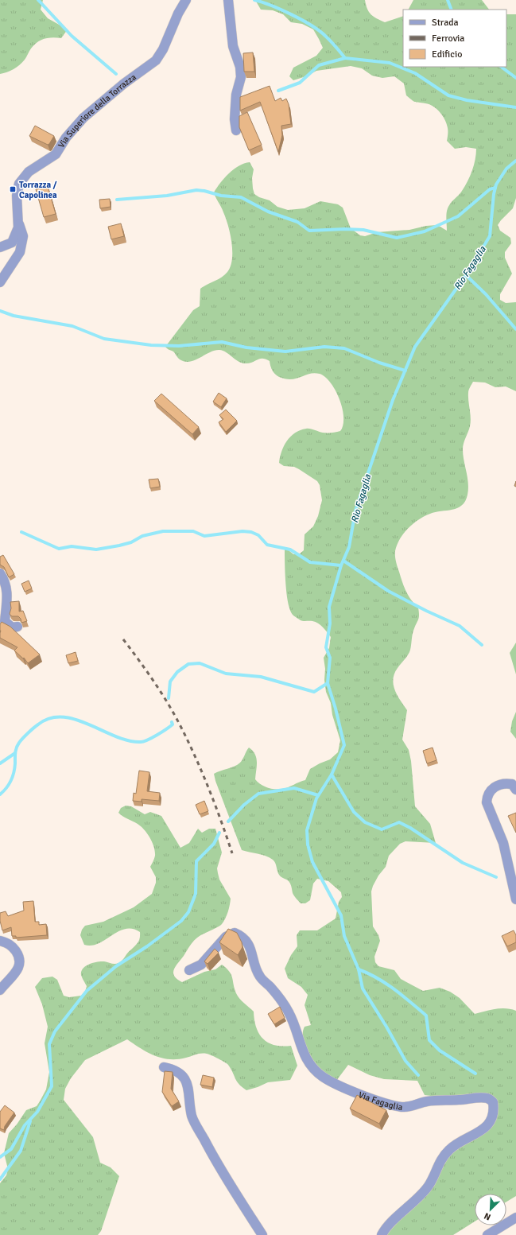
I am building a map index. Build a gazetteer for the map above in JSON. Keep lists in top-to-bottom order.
{
  "streets": {
    "street": ["Via Superiore della Torrazza", "Via Fagaglia"]
  },
  "water": ["Rio Fagaglia"],
  "places": {
    "transit": ["Torrazza / Capolinea"]
  },
  "legend": ["Strada", "Ferrovia", "Edificio"],
  "north": "bottom left"
}
